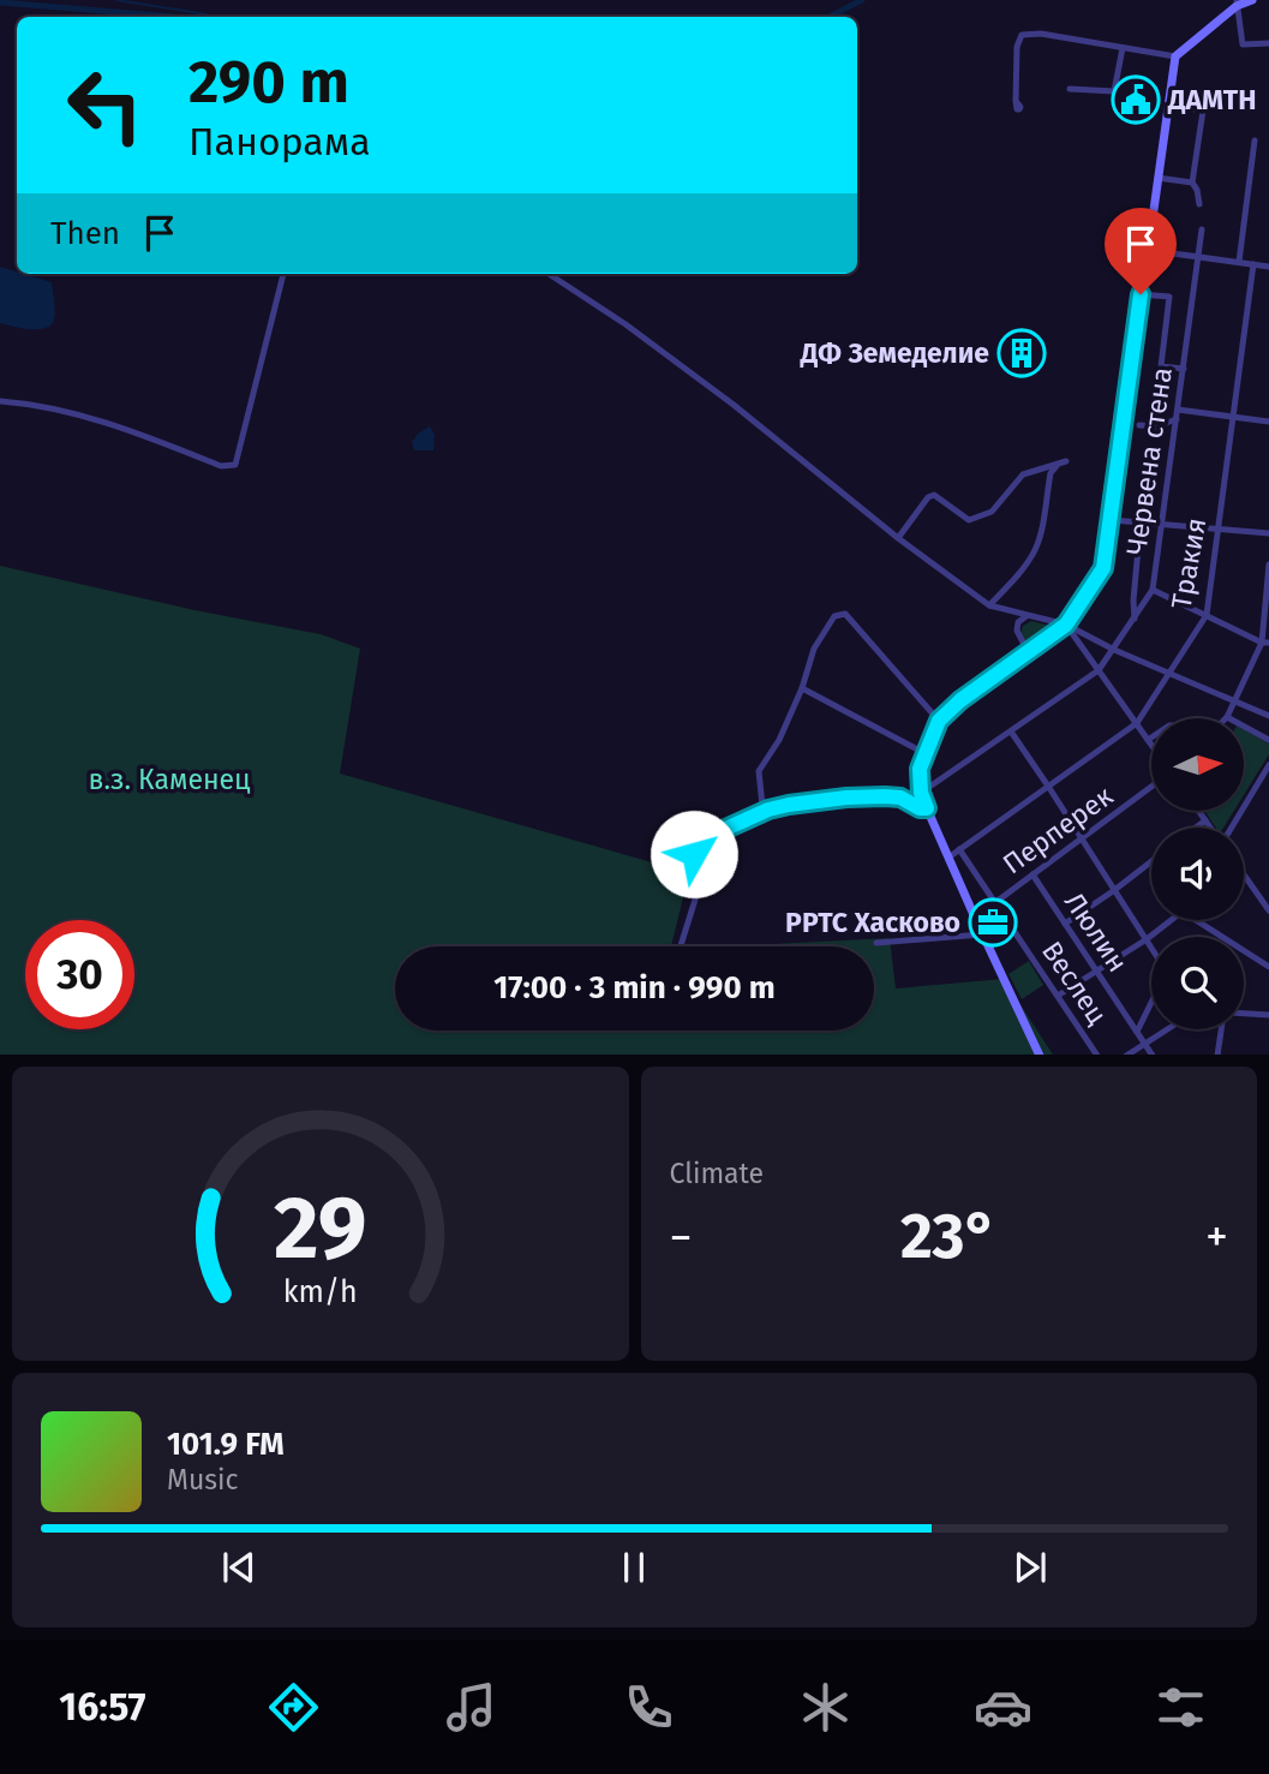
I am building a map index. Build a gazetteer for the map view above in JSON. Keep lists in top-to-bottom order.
{
  "streets": {
    "street": [
      "Червена стена",
      "Тракия",
      "Перперек",
      "Люлин",
      "Веслец"
    ]
  },
  "crossings": [
    ["Тракия", "Веслец"],
    ["Перперек", "Люлин"],
    ["Перперек", "Веслец"]
  ],
  "parks": ["в.з. Каменец"],
  "places": {
    "public building": ["ДАМТН"],
    "building": ["ДФ Земеделие"],
    "office": ["РРТС Хасково"]
  },
  "north": "right",
  "page": {
    "turn": ["290 m", "Панорама"],
    "then": "Then",
    "limit": "30",
    "trip": "17:00 · 3 min · 990 m",
    "tile": "Climate",
    "heat": ["−", "23°", "+"],
    "song": ["101.9 FM", "Music"],
    "tabs": "16:57",
    "gauge": ["29", "km/h"]
  }
}
